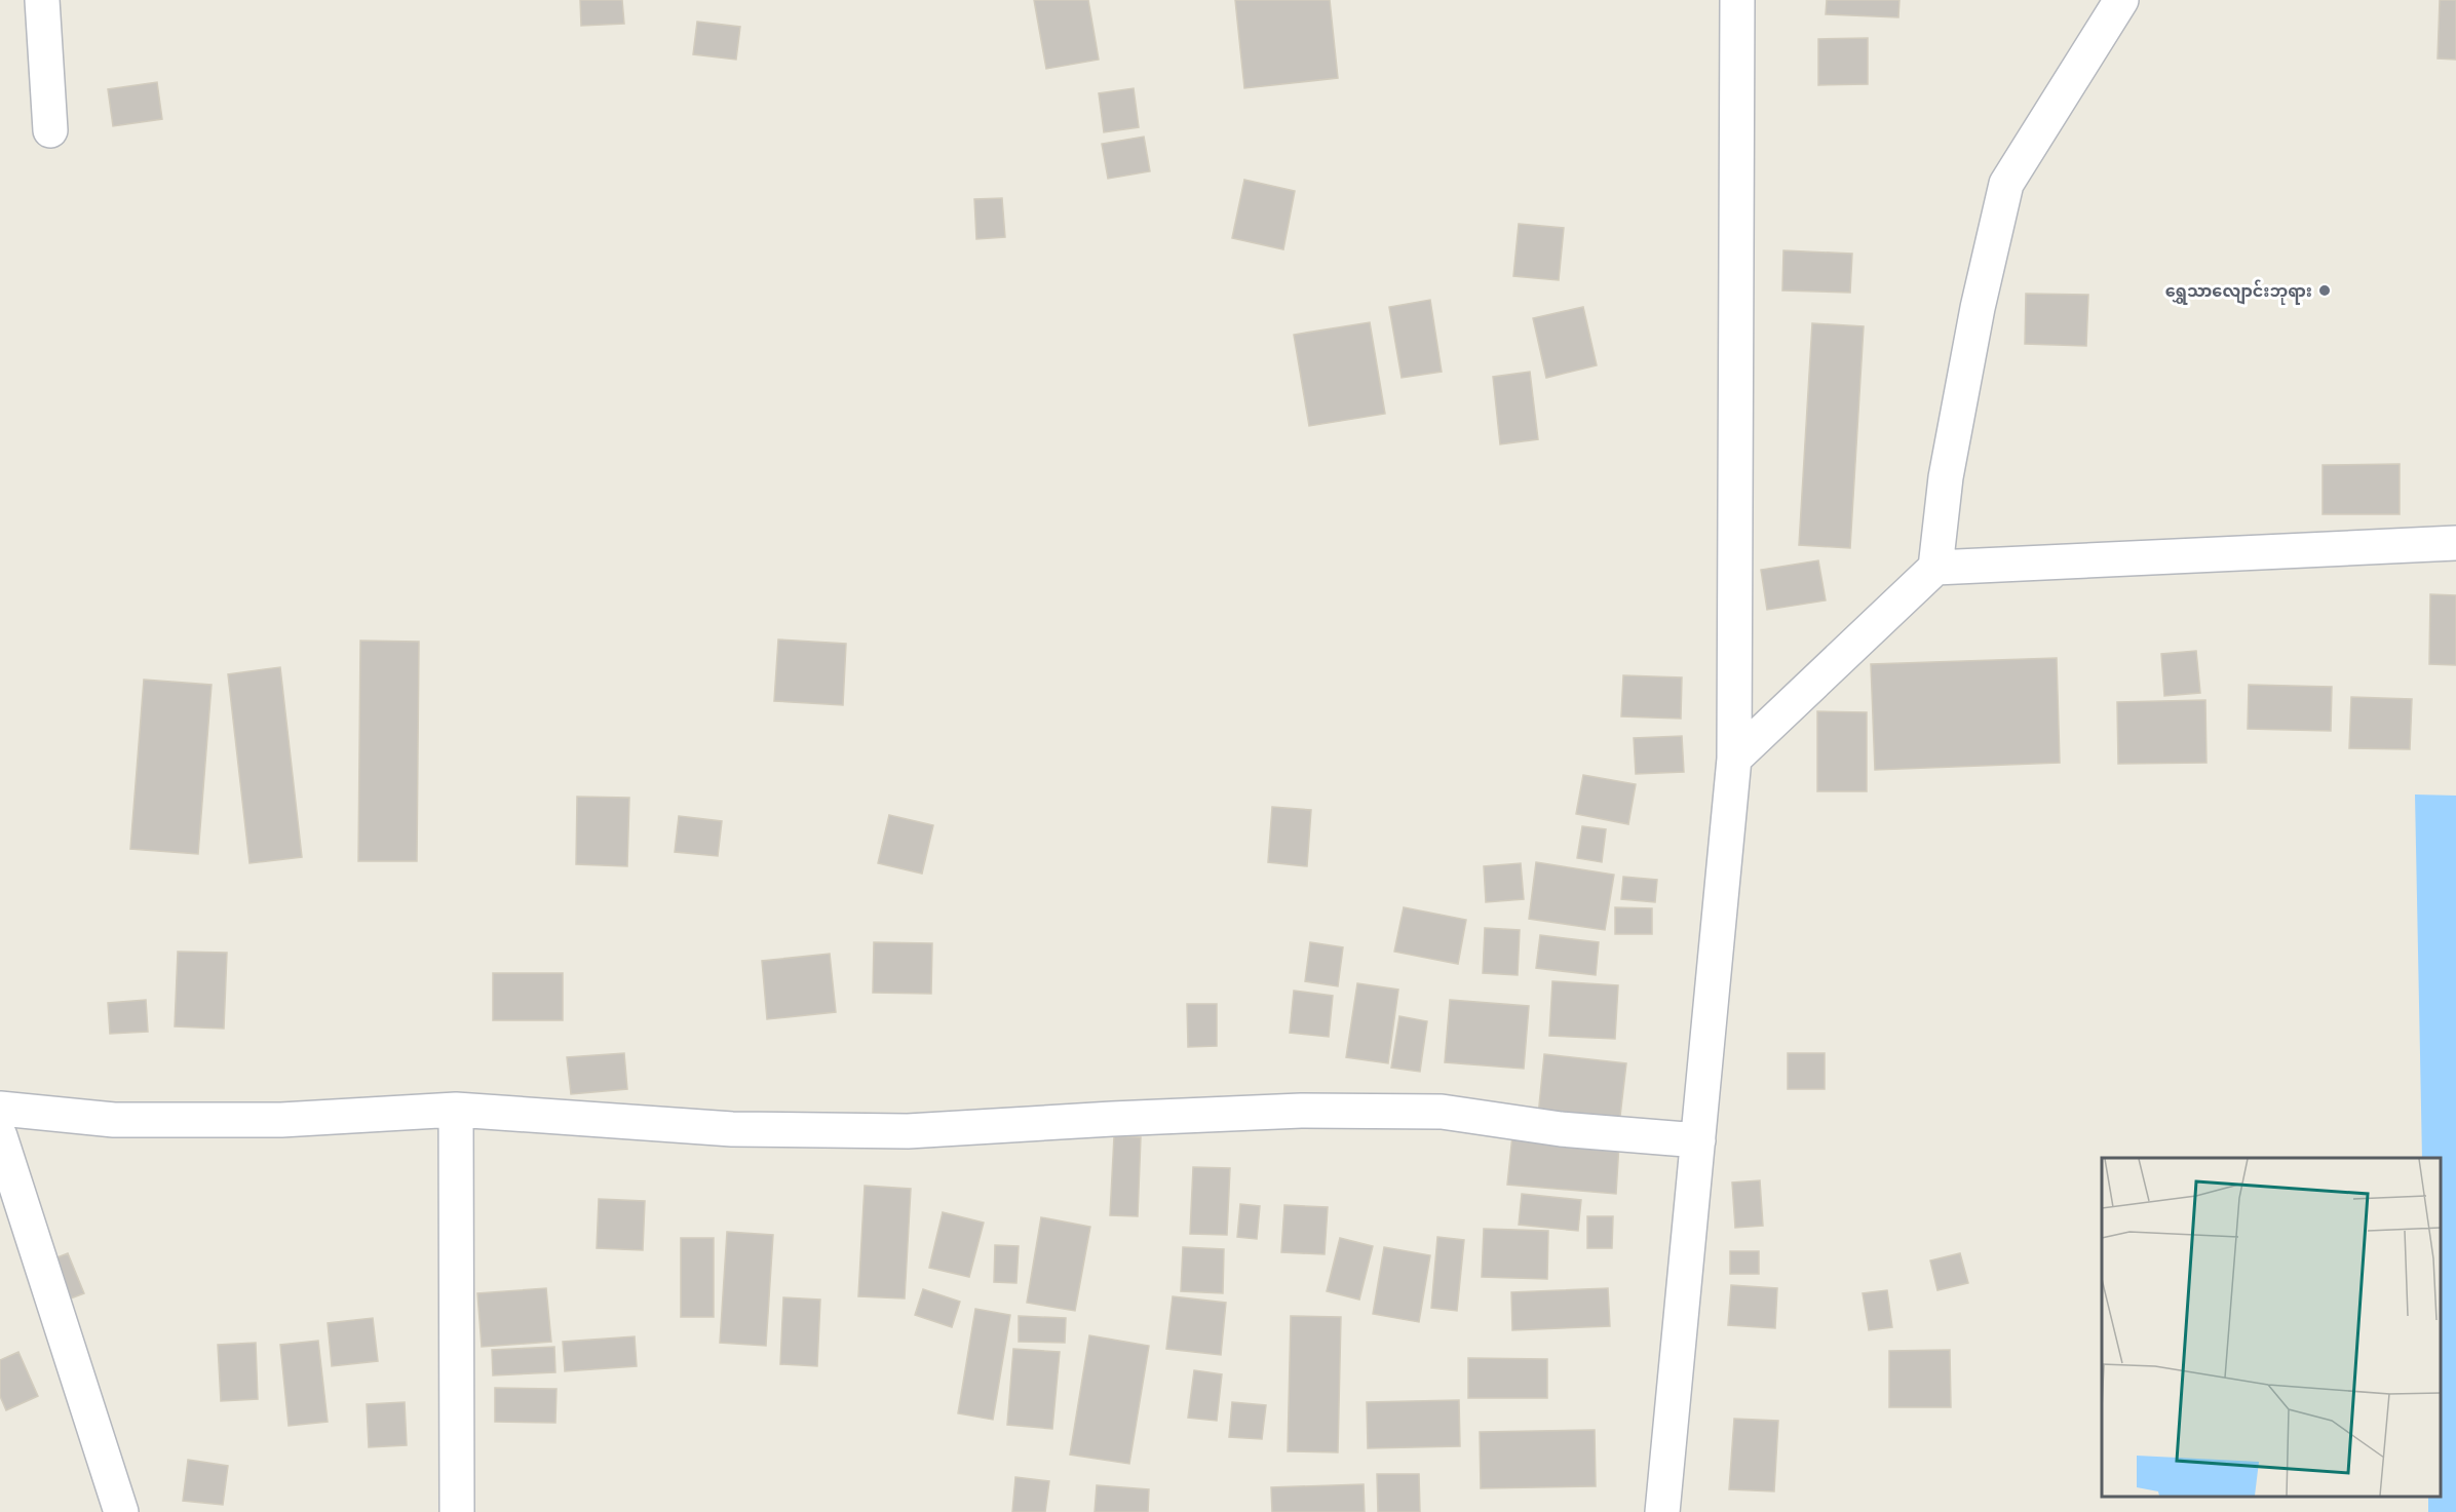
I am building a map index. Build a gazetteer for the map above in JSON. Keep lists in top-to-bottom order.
{
  "places": ["ရွှေသာလျောင်းဘုရား"]
}
